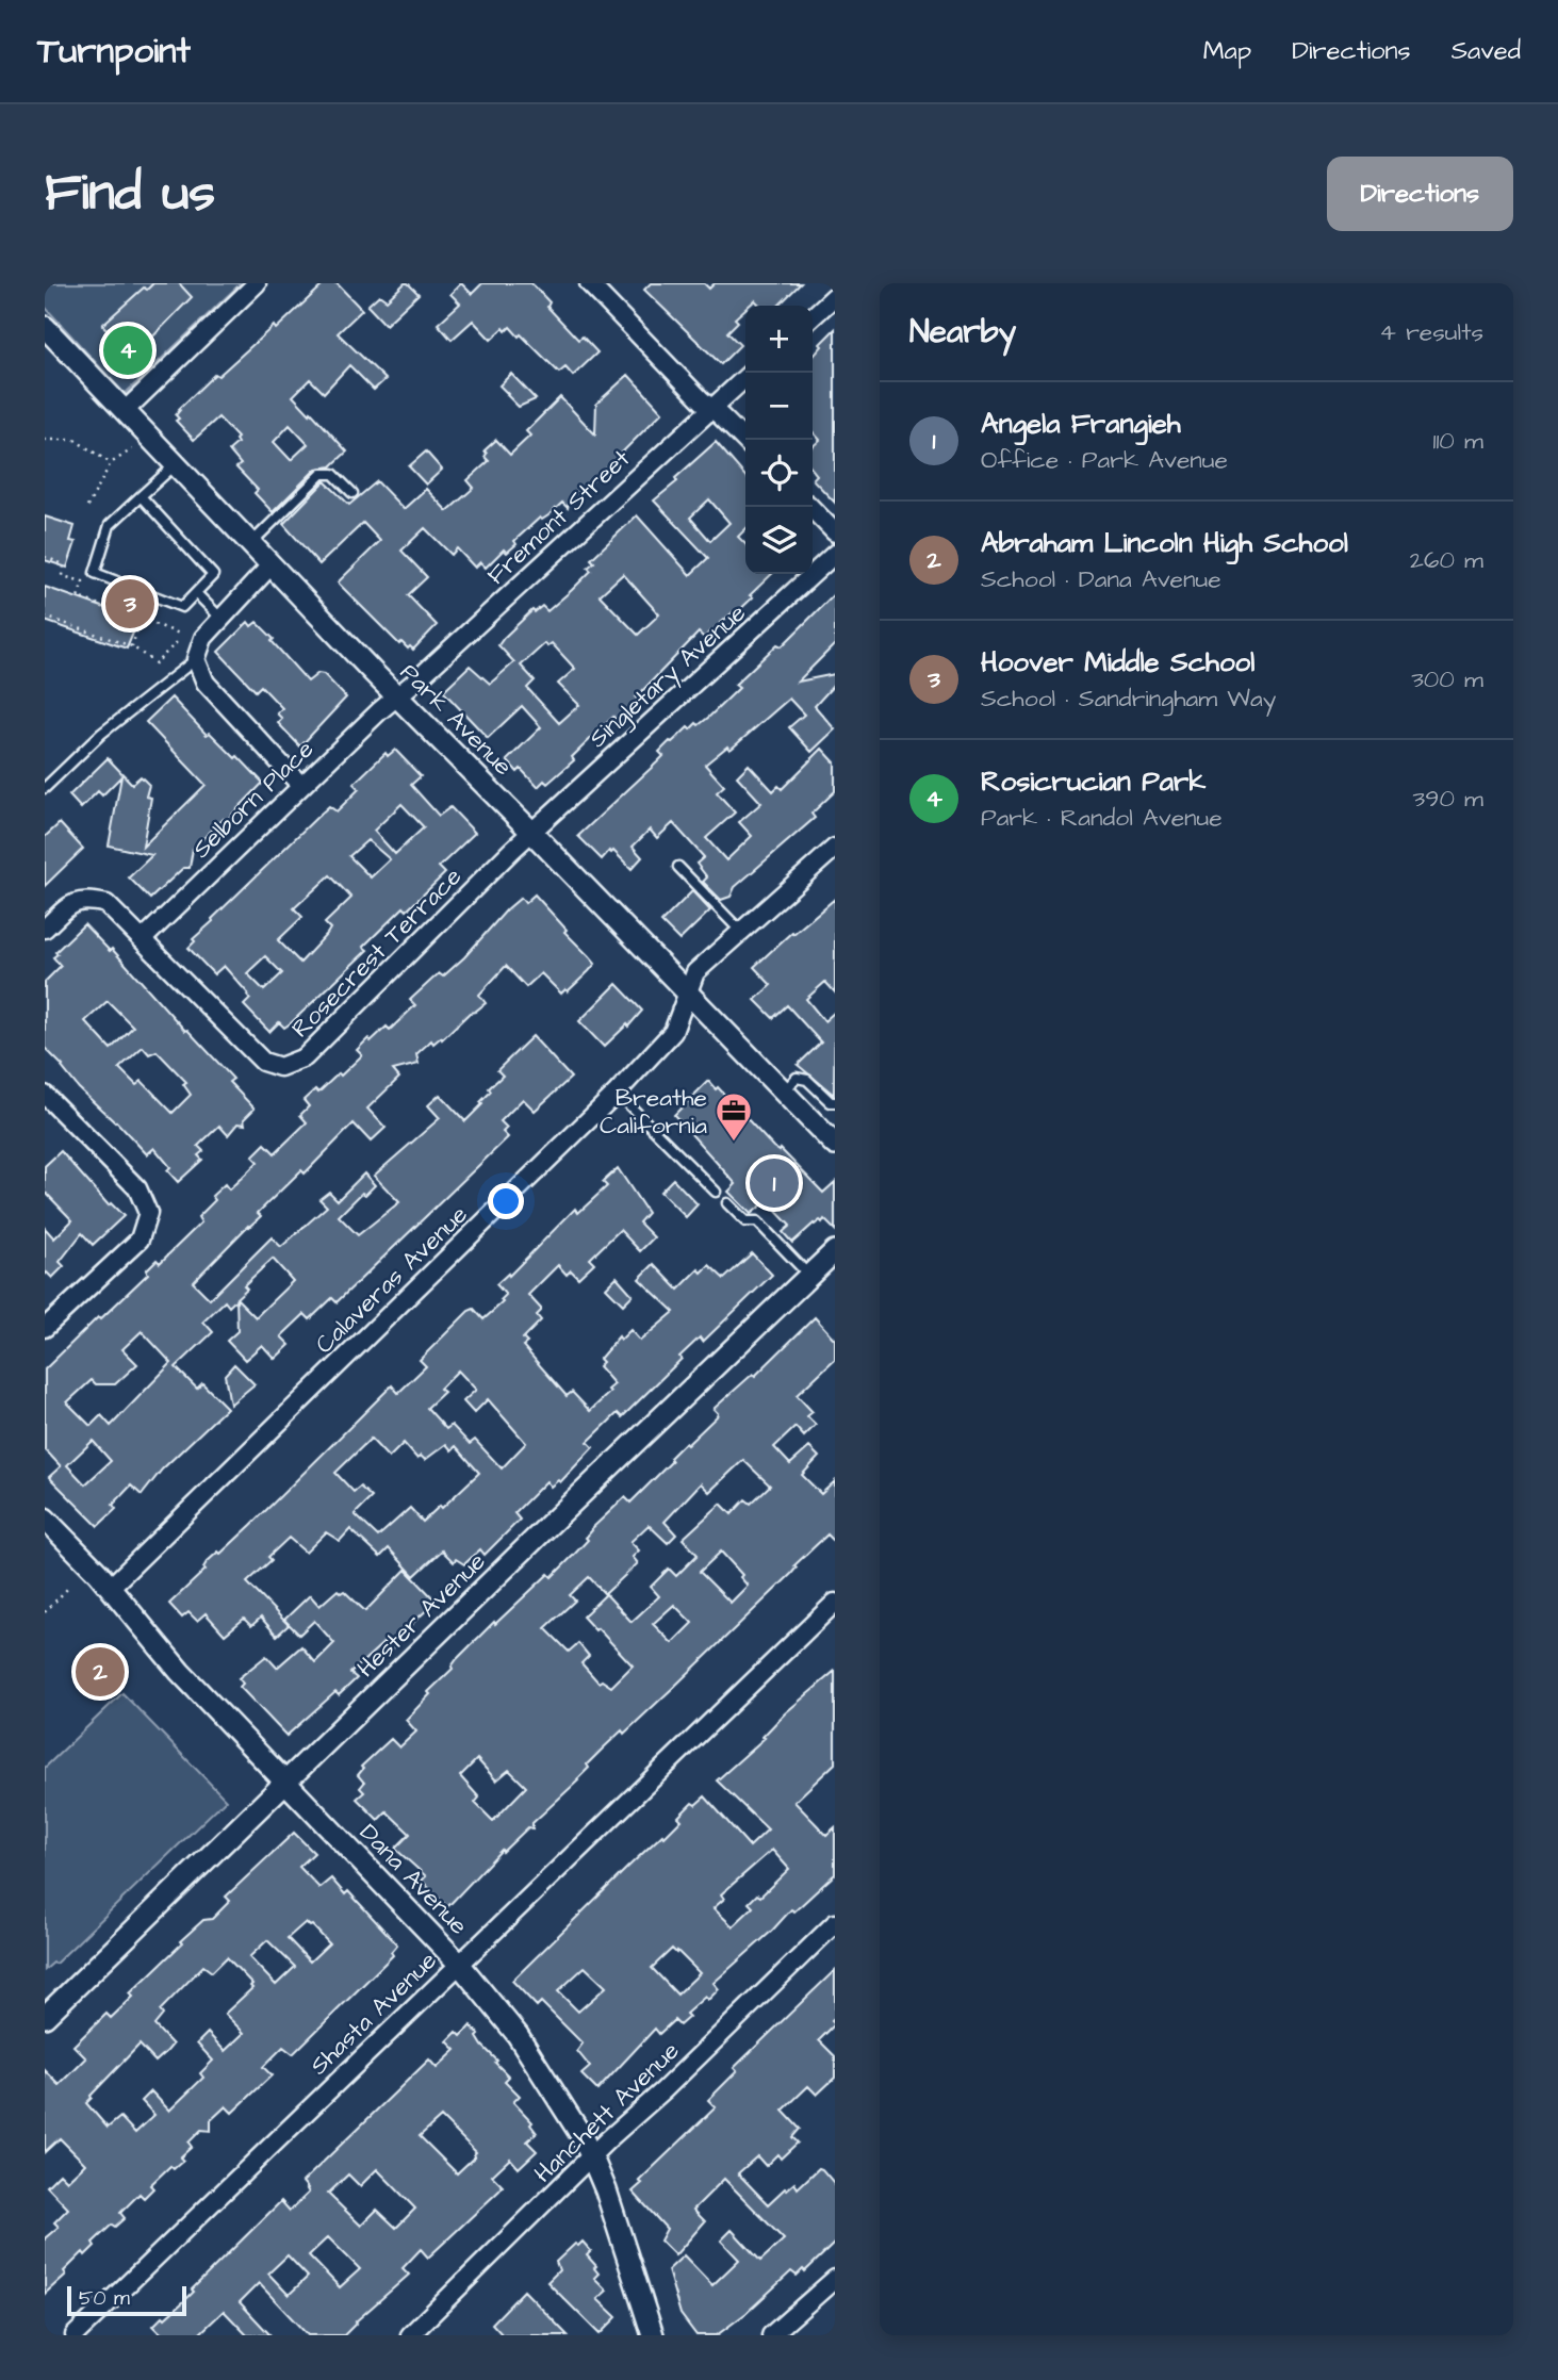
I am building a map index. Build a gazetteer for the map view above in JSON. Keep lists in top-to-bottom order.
{
  "streets": {
    "street": [
      "Fremont Street",
      "Singletary Avenue",
      "Park Avenue",
      "Selborn Place",
      "Rosecrest Terrace",
      "Calaveras Avenue",
      "Hester Avenue",
      "Dana Avenue",
      "Shasta Avenue",
      "Hanchett Avenue"
    ]
  },
  "crossings": [
    ["Fremont Street", "Park Avenue"],
    ["Fremont Street", "Selborn Place"],
    ["Singletary Avenue", "Park Avenue"],
    ["Singletary Avenue", "Rosecrest Terrace"],
    ["Park Avenue", "Selborn Place"],
    ["Park Avenue", "Rosecrest Terrace"],
    ["Park Avenue", "Calaveras Avenue"],
    ["Selborn Place", "Rosecrest Terrace"],
    ["Calaveras Avenue", "Dana Avenue"],
    ["Hester Avenue", "Dana Avenue"],
    ["Dana Avenue", "Shasta Avenue"],
    ["Dana Avenue", "Hanchett Avenue"]
  ],
  "places": {
    "office": ["Breathe California"]
  },
  "scale_bar": "50 m",
  "page": {
    "header": "Turnpoint",
    "nav": ["Map", "Directions", "Saved"],
    "buttons": "Directions",
    "title": "Find us",
    "heading": ["Nearby", "4 results"],
    "map_buttons": ["+", "−"],
    "pins": [
      "4",
      "3",
      "1",
      "2"
    ],
    "list": [
      {
        "mark": "1",
        "name": "Angela Frangieh",
        "note": "Office · Park Avenue",
        "value": "110 m"
      },
      {
        "mark": "2",
        "name": "Abraham Lincoln High School",
        "note": "School · Dana Avenue",
        "value": "260 m"
      },
      {
        "mark": "3",
        "name": "Hoover Middle School",
        "note": "School · Sandringham Way",
        "value": "300 m"
      },
      {
        "mark": "4",
        "name": "Rosicrucian Park",
        "note": "Park · Randol Avenue",
        "value": "390 m"
      }
    ],
    "scale": "50 m"
  }
}
